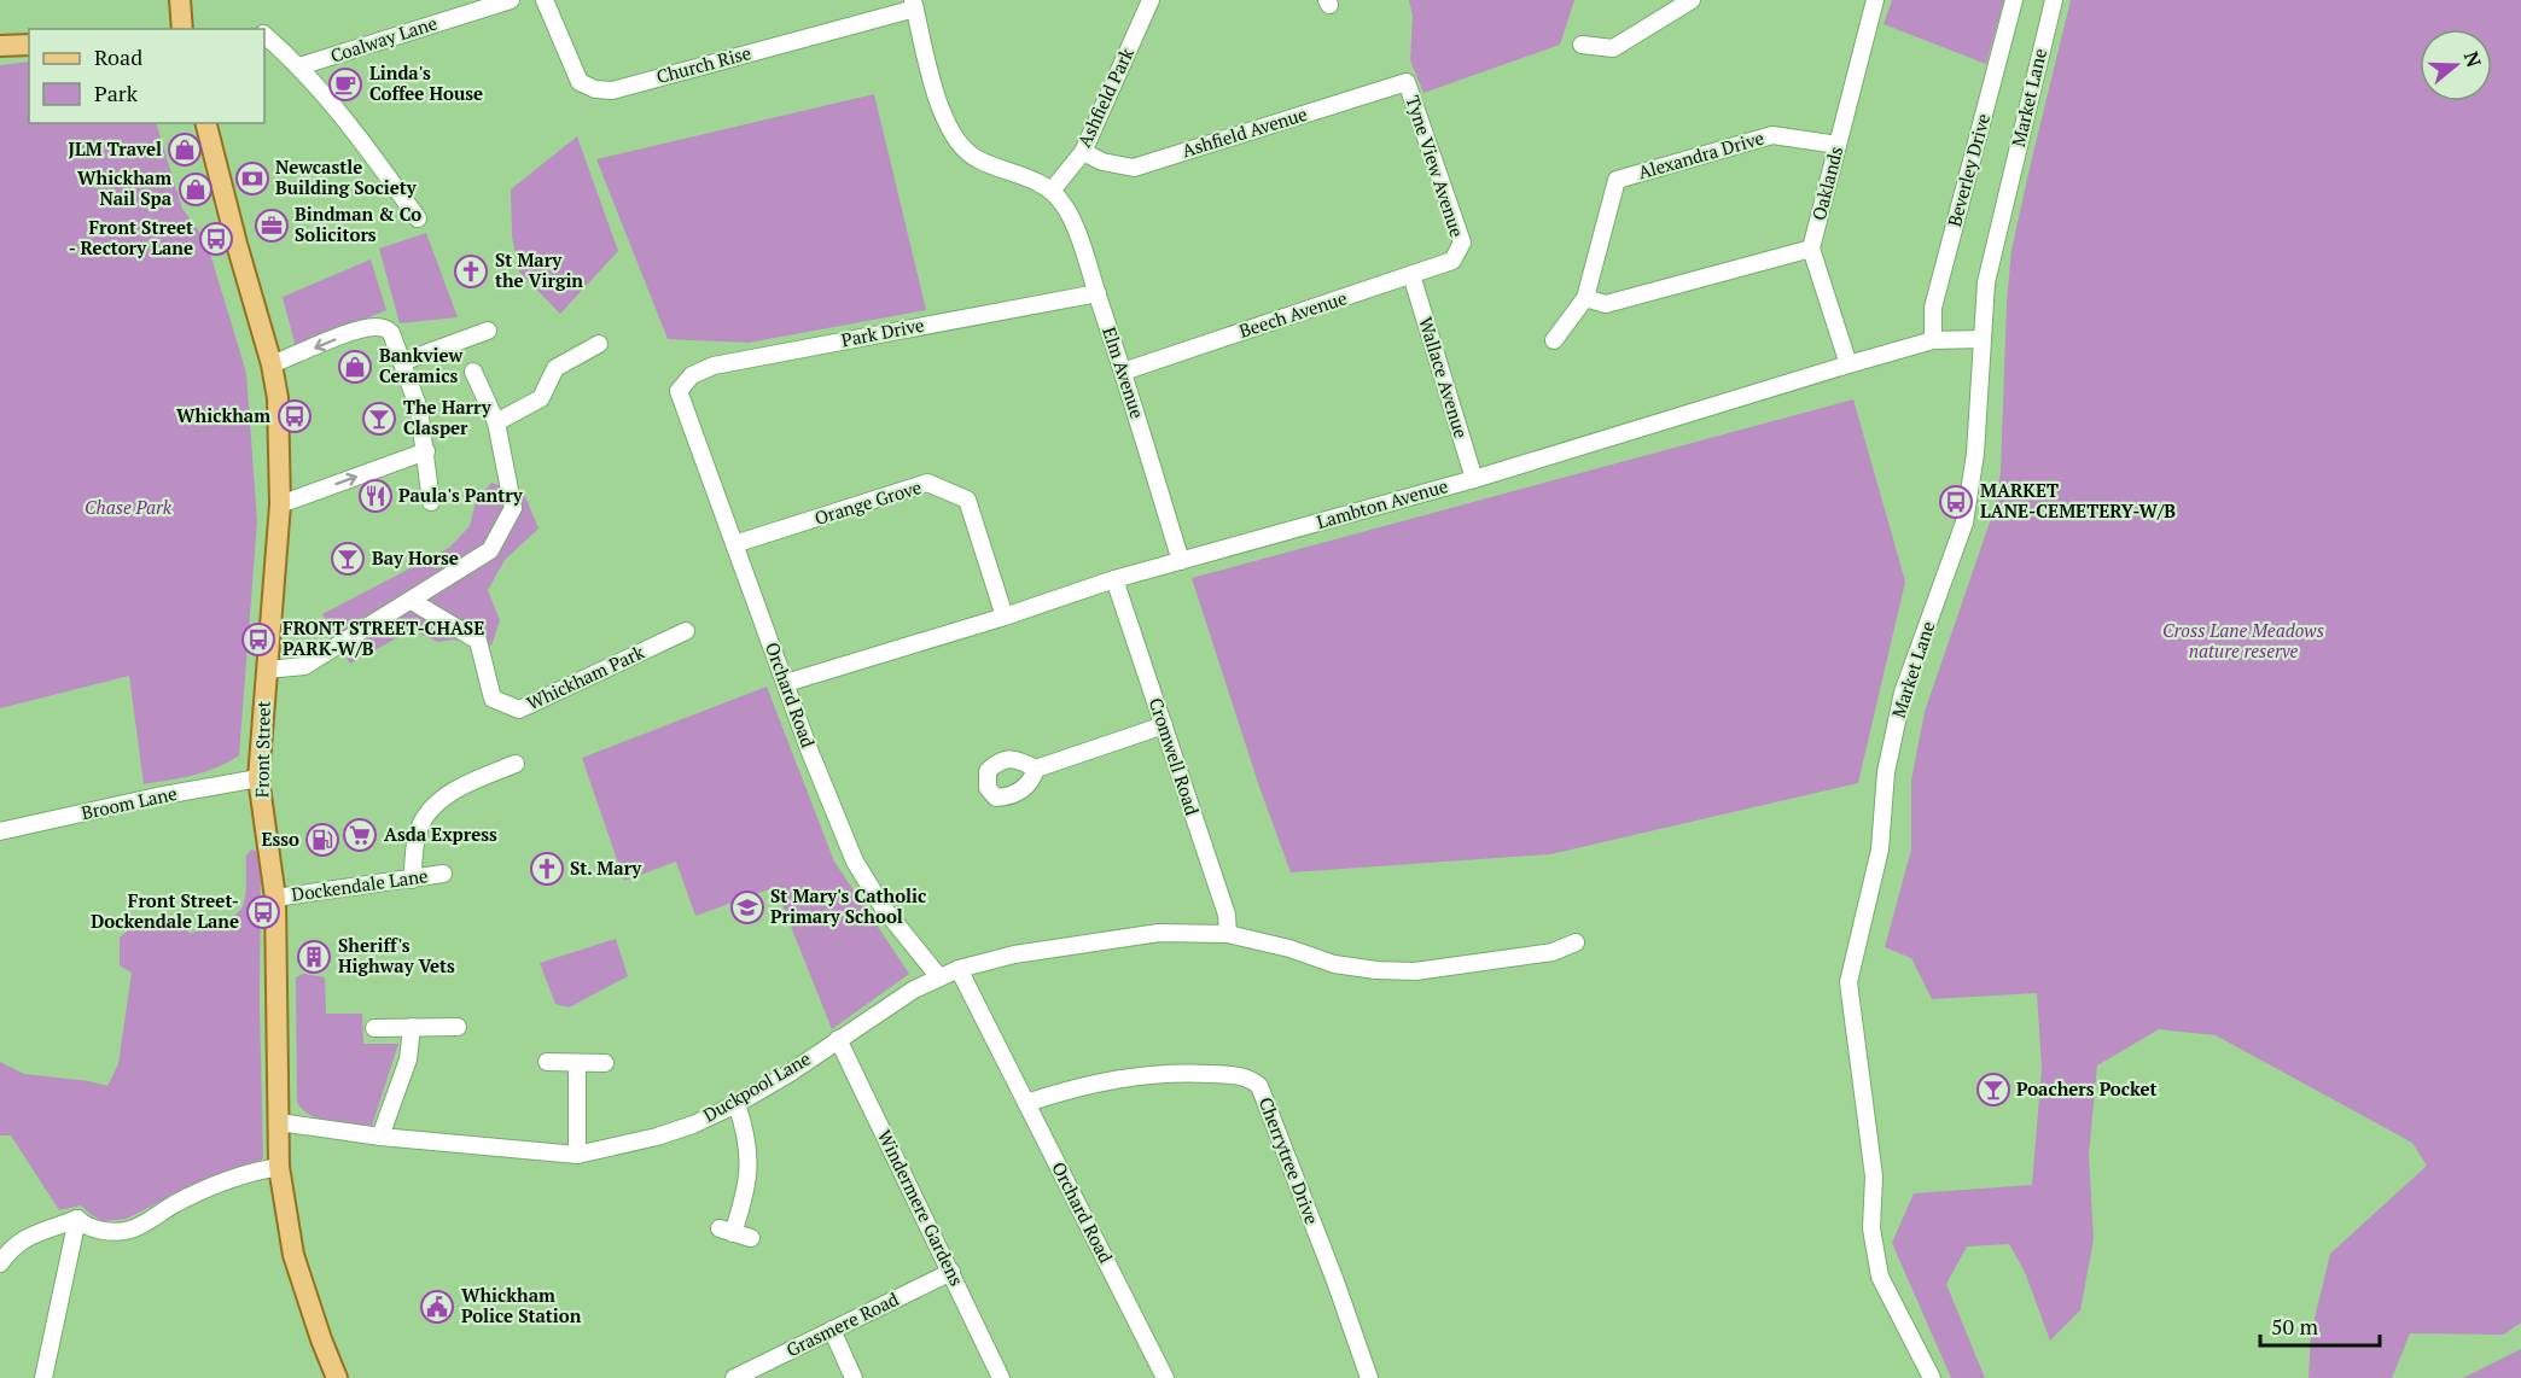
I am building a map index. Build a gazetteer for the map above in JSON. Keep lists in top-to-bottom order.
{
  "streets": {
    "main road": ["Front Street"],
    "street": [
      "Coalway Lane",
      "Church Rise",
      "Ashfield Park",
      "Market Lane",
      "Ashfield Avenue",
      "Alexandra Drive",
      "Tyne View Avenue",
      "Beverley Drive",
      "Oaklands",
      "Beech Avenue",
      "Park Drive",
      "Elm Avenue",
      "Wallace Avenue",
      "Orange Grove",
      "Lambton Avenue",
      "Whickham Park",
      "Orchard Road",
      "Cromwell Road",
      "Broom Lane",
      "Dockendale Lane",
      "Duckpool Lane",
      "Cherrytree Drive",
      "Windermere Gardens",
      "Grasmere Road"
    ]
  },
  "crossings": [
    ["Ashfield Park", "Ashfield Avenue"],
    ["Ashfield Park", "Elm Avenue"],
    ["Market Lane", "Lambton Avenue"],
    ["Ashfield Avenue", "Tyne View Avenue"],
    ["Alexandra Drive", "Oaklands"],
    ["Tyne View Avenue", "Beech Avenue"],
    ["Beverley Drive", "Lambton Avenue"],
    ["Beech Avenue", "Elm Avenue"],
    ["Beech Avenue", "Wallace Avenue"],
    ["Park Drive", "Elm Avenue"],
    ["Park Drive", "Orchard Road"],
    ["Elm Avenue", "Lambton Avenue"],
    ["Wallace Avenue", "Lambton Avenue"],
    ["Orange Grove", "Lambton Avenue"],
    ["Orange Grove", "Orchard Road"],
    ["Lambton Avenue", "Orchard Road"],
    ["Lambton Avenue", "Cromwell Road"],
    ["Orchard Road", "Duckpool Lane"],
    ["Orchard Road", "Cherrytree Drive"],
    ["Front Street", "Broom Lane"],
    ["Front Street", "Dockendale Lane"],
    ["Front Street", "Duckpool Lane"],
    ["Cromwell Road", "Duckpool Lane"],
    ["Duckpool Lane", "Windermere Gardens"],
    ["Windermere Gardens", "Grasmere Road"]
  ],
  "parks": ["Chase Park", "Cross Lane Meadows nature reserve"],
  "places": {
    "cafe": ["Linda's Coffee House"],
    "shop": ["JLM Travel", "Whickham Nail Spa", "Bankview Ceramics"],
    "bank": ["Newcastle Building Society"],
    "office": ["Bindman & Co Solicitors"],
    "bus stop": [
      "Front Street - Rectory Lane",
      "Whickham",
      "MARKET LANE-CEMETERY-W/B",
      "FRONT STREET-CHASE PARK-W/B",
      "Front Street- Dockendale Lane"
    ],
    "church": ["St Mary the Virgin", "St. Mary"],
    "bar": ["The Harry Clasper", "Bay Horse", "Poachers Pocket"],
    "restaurant": ["Paula's Pantry"],
    "supermarket": ["Asda Express"],
    "fuel station": ["Esso"],
    "school or university": ["St Mary's Catholic Primary School"],
    "building": ["Sheriff's Highway Vets"],
    "public building": ["Whickham Police Station"]
  },
  "legend": ["Road", "Park"],
  "scale_bar": "50 m",
  "north": "right"
}
